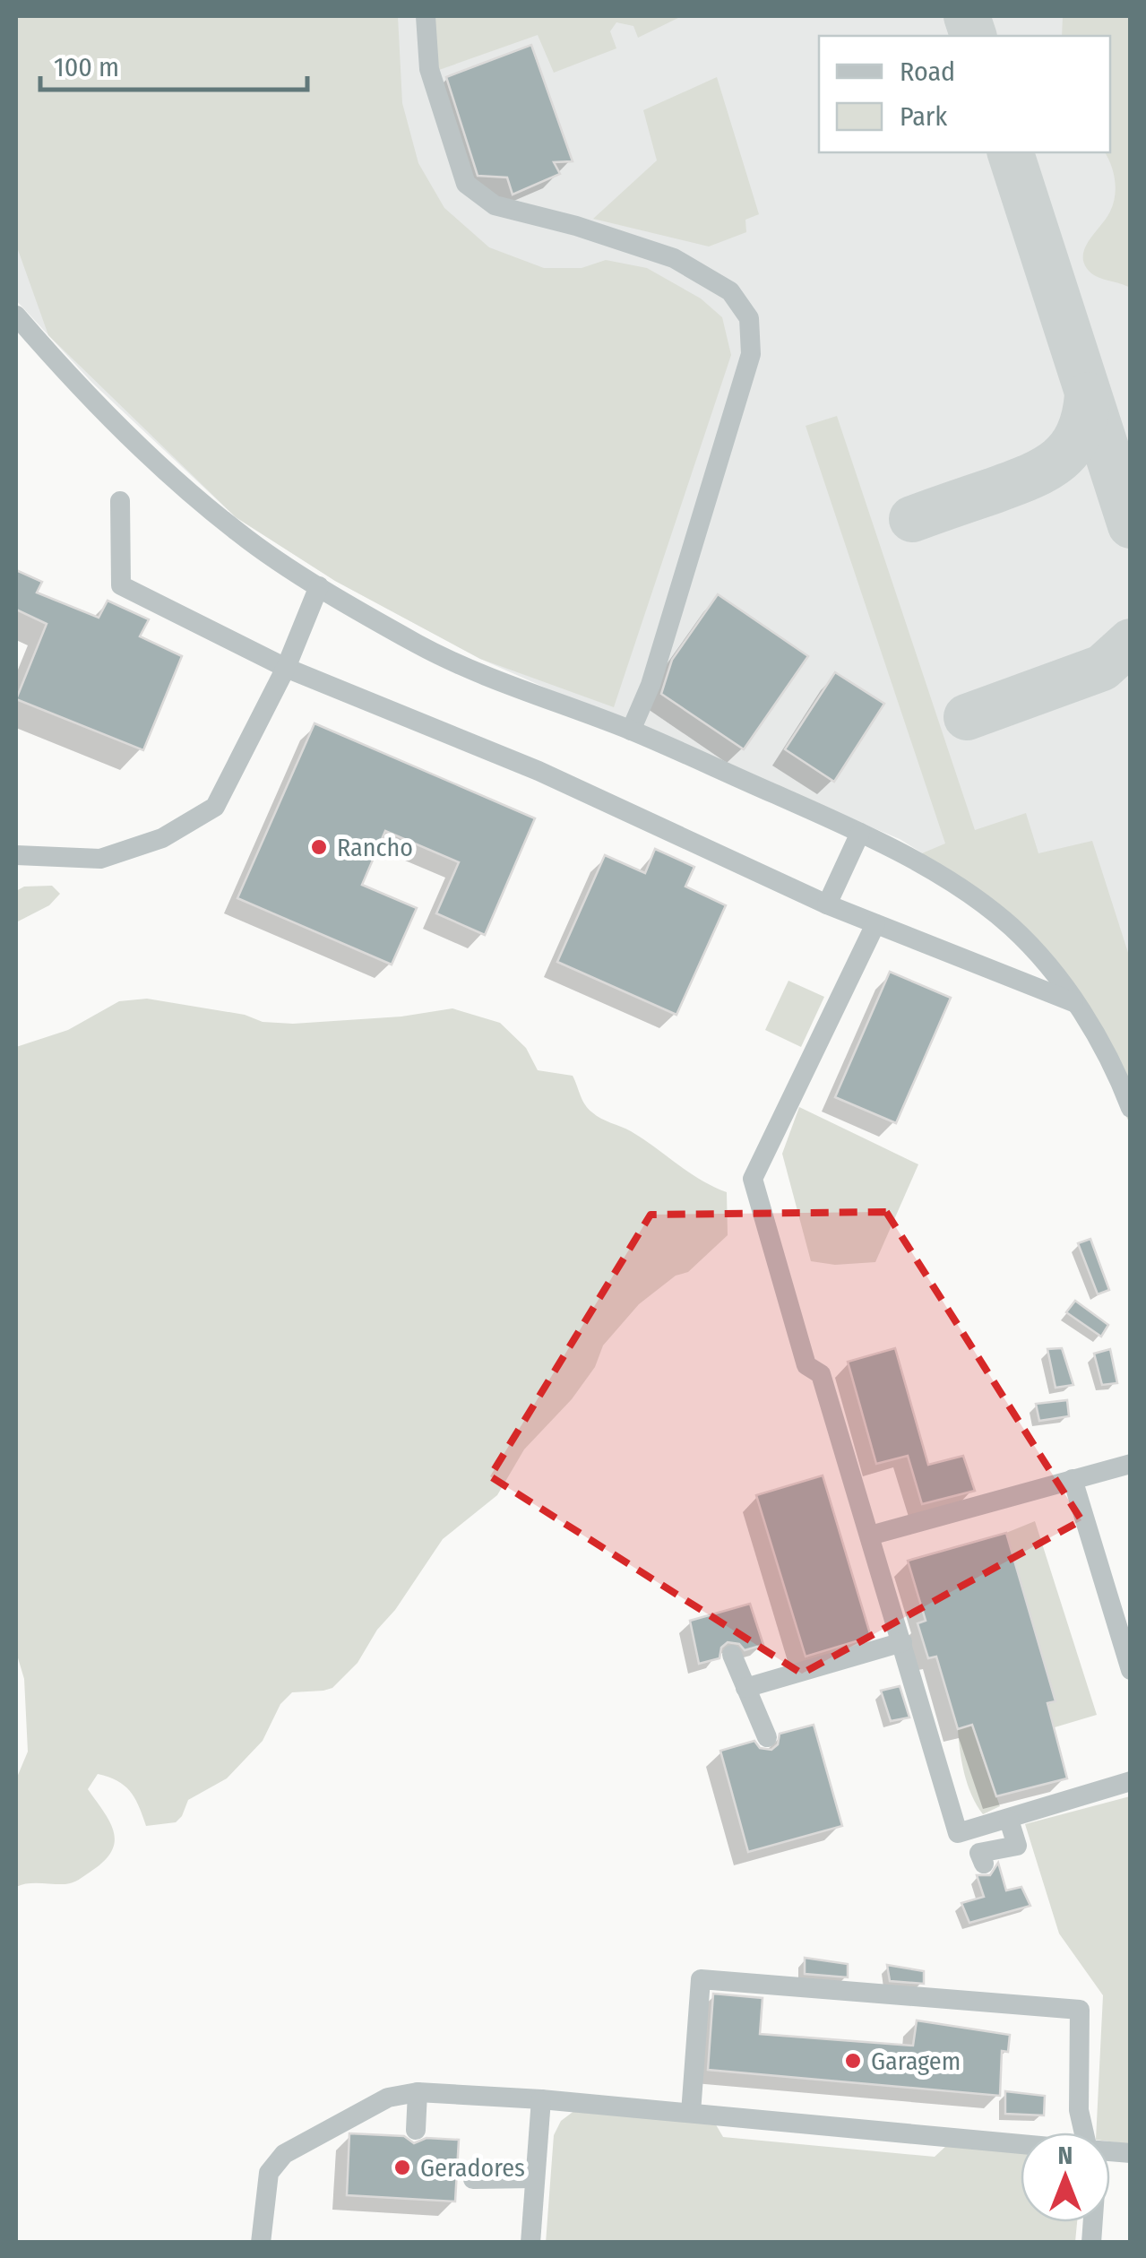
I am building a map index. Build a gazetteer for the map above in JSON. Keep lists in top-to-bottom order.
{
  "places": ["Rancho", "Garagem", "Geradores"],
  "legend": ["Road", "Park"],
  "scale_bar": "100 m",
  "north": "top"
}
